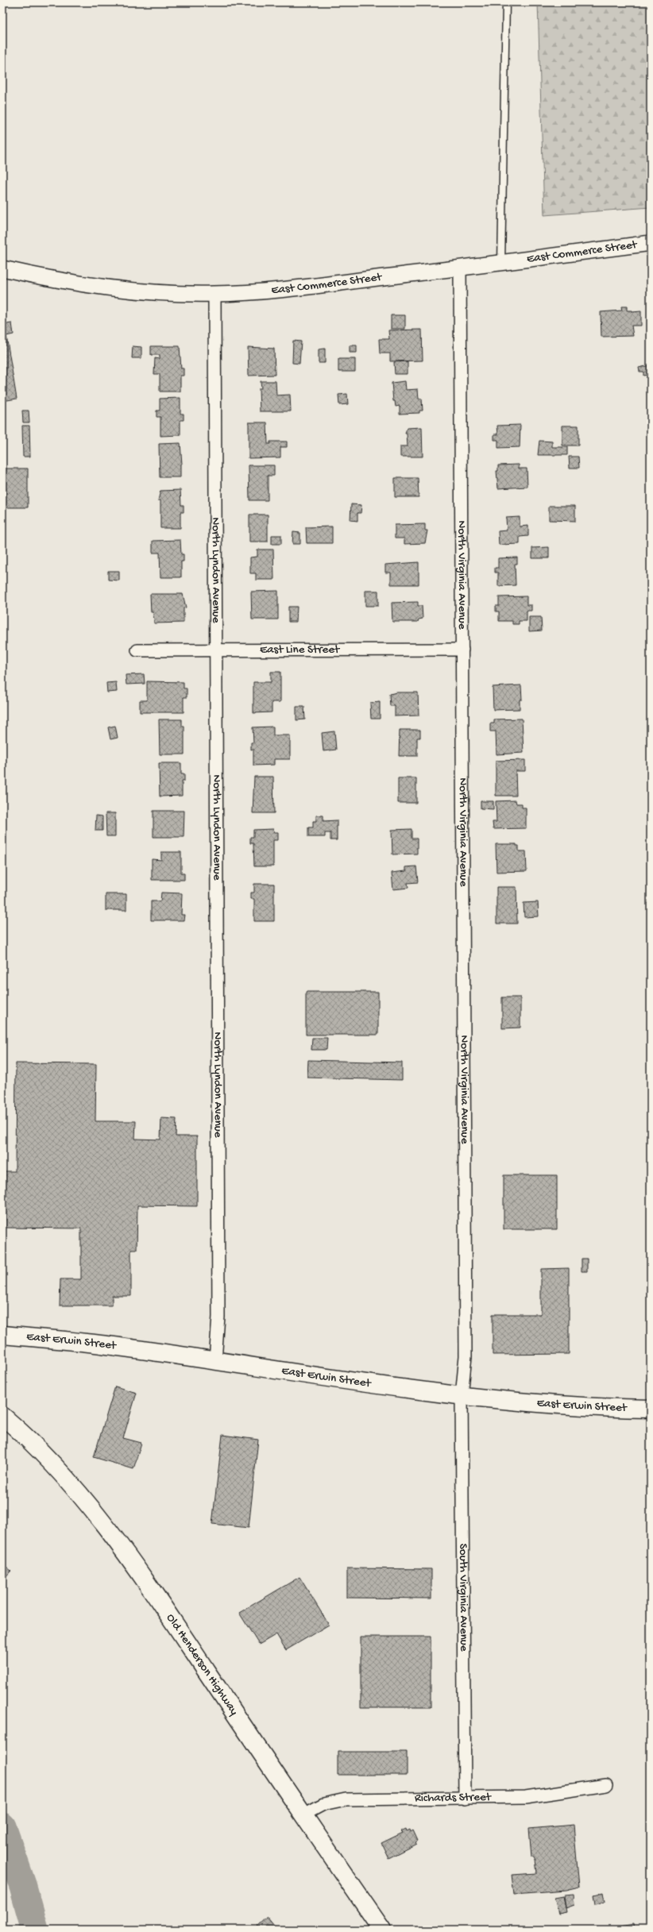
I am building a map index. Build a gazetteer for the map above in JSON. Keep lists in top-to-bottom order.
{
  "streets": {
    "main road": ["East Erwin Street", "Old Henderson Highway"],
    "street": [
      "East Commerce Street",
      "North Lyndon Avenue",
      "North Virginia Avenue",
      "East Line Street",
      "South Virginia Avenue",
      "Richards Street"
    ]
  },
  "crossings": [
    ["East Commerce Street", "North Lyndon Avenue"],
    ["East Commerce Street", "North Virginia Avenue"],
    ["North Lyndon Avenue", "East Line Street"],
    ["North Lyndon Avenue", "East Erwin Street"],
    ["North Virginia Avenue", "East Line Street"],
    ["North Virginia Avenue", "East Erwin Street"],
    ["North Virginia Avenue", "South Virginia Avenue"],
    ["East Erwin Street", "South Virginia Avenue"],
    ["South Virginia Avenue", "Richards Street"],
    ["Old Henderson Highway", "Richards Street"]
  ]
}
